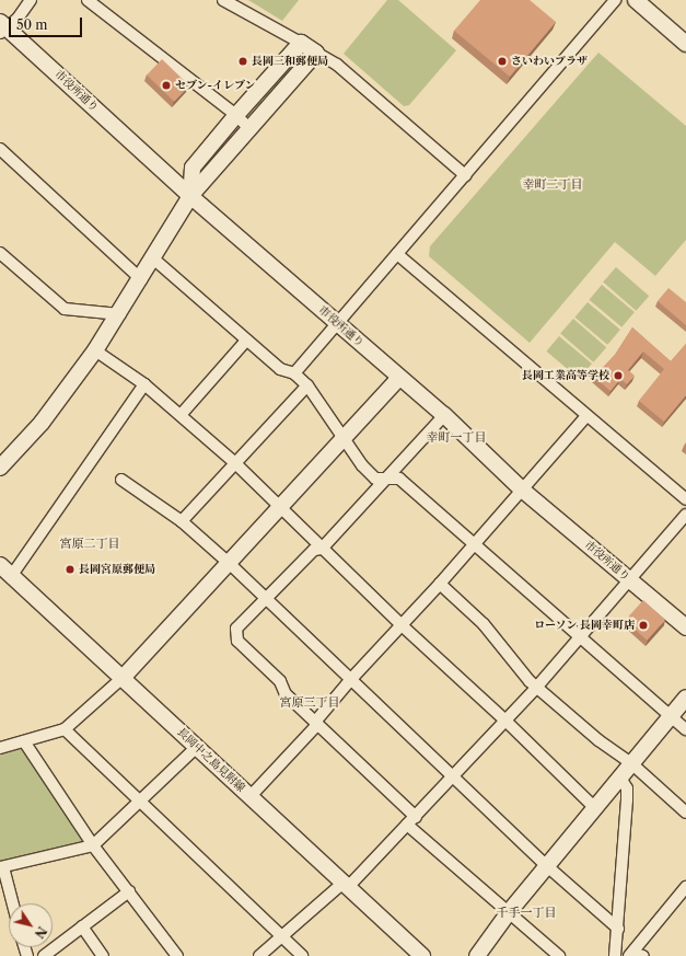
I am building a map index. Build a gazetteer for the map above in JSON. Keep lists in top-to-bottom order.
{
  "streets": {
    "street": ["市役所通り", "長岡中之島見附線"]
  },
  "districts": [
    "幸町二丁目",
    "幸町一丁目",
    "宮原二丁目",
    "宮原三丁目",
    "千手一丁目"
  ],
  "places": [
    "長岡三和郵便局",
    "さいわいプラザ",
    "セブン-イレブン",
    "長岡工業高等学校",
    "長岡宮原郵便局",
    "ローソン 長岡幸町店"
  ],
  "scale_bar": "50 m",
  "north": "bottom right"
}
